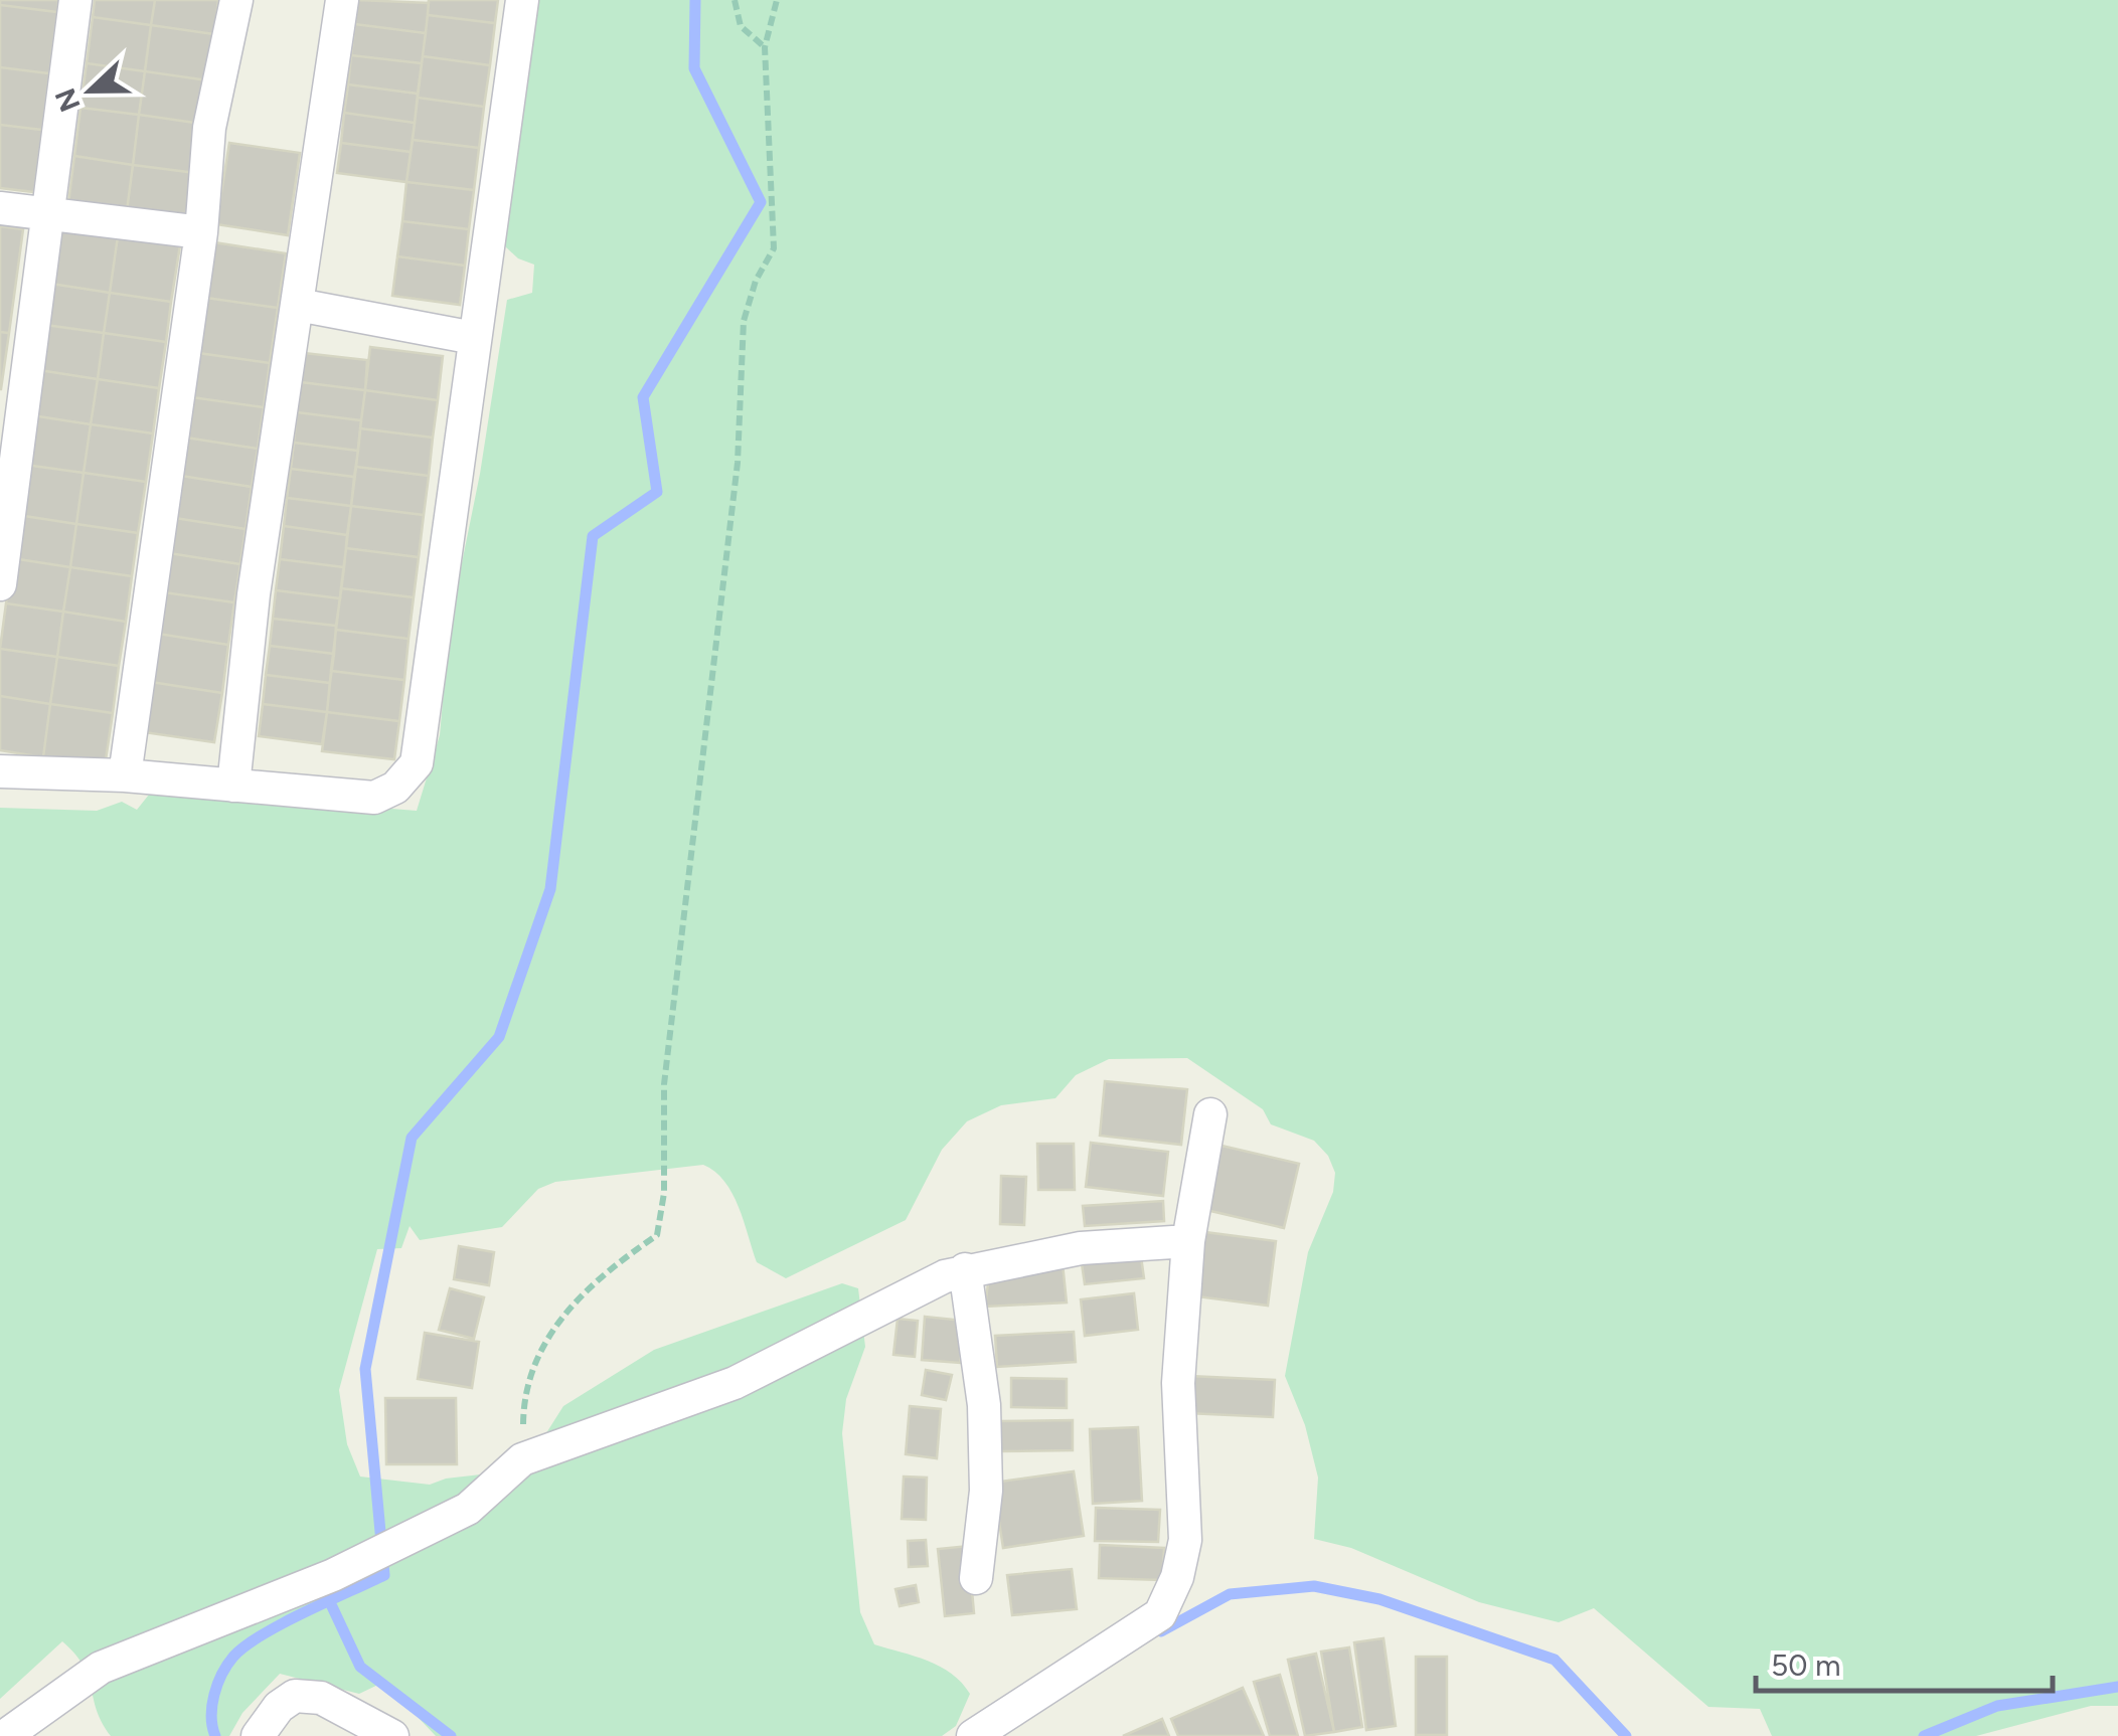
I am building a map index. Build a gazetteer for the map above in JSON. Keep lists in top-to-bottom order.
{
  "scale_bar": "50 m",
  "north": "left"
}
